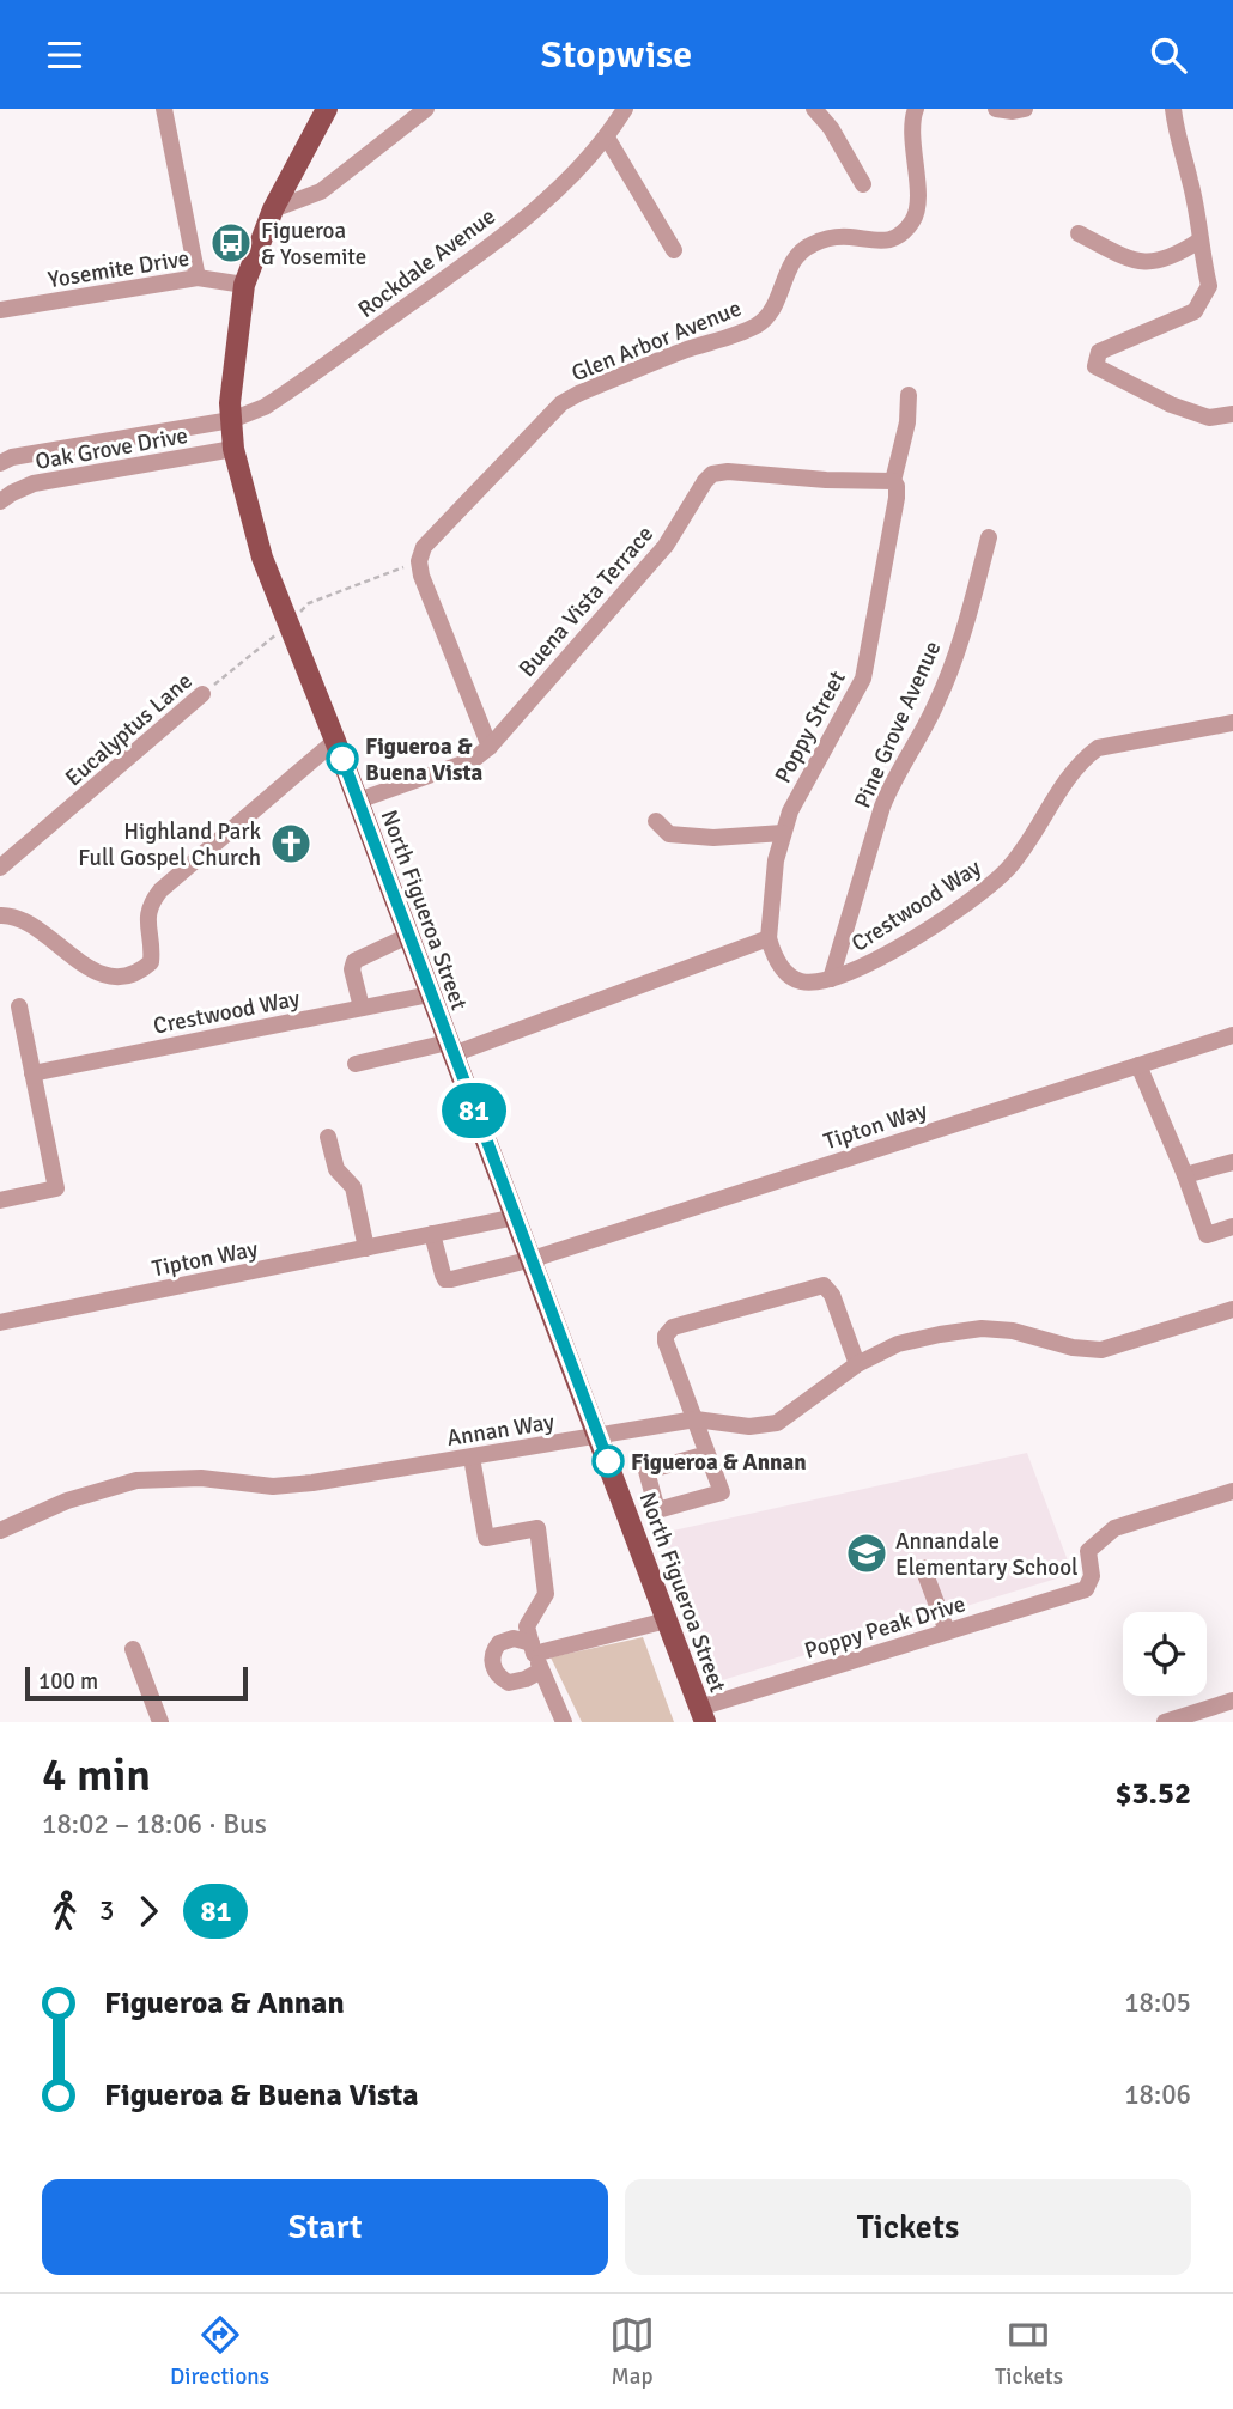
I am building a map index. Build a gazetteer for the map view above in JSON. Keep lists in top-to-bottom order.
{
  "streets": {
    "main road": ["North Figueroa Street"],
    "street": [
      "Rockdale Avenue",
      "Yosemite Drive",
      "Glen Arbor Avenue",
      "Oak Grove Drive",
      "Buena Vista Terrace",
      "Pine Grove Avenue",
      "Poppy Street",
      "Eucalyptus Lane",
      "Crestwood Way",
      "Tipton Way",
      "Annan Way",
      "Poppy Peak Drive"
    ]
  },
  "crossings": [
    ["Rockdale Avenue", "Oak Grove Drive"],
    ["Rockdale Avenue", "North Figueroa Street"],
    ["Yosemite Drive", "North Figueroa Street"],
    ["Glen Arbor Avenue", "Eucalyptus Lane"],
    ["Oak Grove Drive", "North Figueroa Street"],
    ["Buena Vista Terrace", "Poppy Street"],
    ["Buena Vista Terrace", "North Figueroa Street"],
    ["Pine Grove Avenue", "Crestwood Way"],
    ["Poppy Street", "Crestwood Way"],
    ["Eucalyptus Lane", "North Figueroa Street"],
    ["Crestwood Way", "North Figueroa Street"],
    ["North Figueroa Street", "Tipton Way"],
    ["North Figueroa Street", "Annan Way"],
    ["North Figueroa Street", "Poppy Peak Drive"]
  ],
  "places": {
    "bus stop": ["Figueroa & Yosemite"],
    "other": ["Figueroa & Buena Vista", "Figueroa & Annan"],
    "church": ["Highland Park Full Gospel Church"],
    "school or university": ["Annandale Elementary School"]
  },
  "lines": ["bus line 81"],
  "scale_bar": "100 m",
  "page": {
    "header": "Stopwise",
    "on_map": "81",
    "scale": "100 m",
    "heading": ["4 min", "18:02 – 18:06 · Bus", "$3.52"],
    "legs": ["3", "81"],
    "list": [
      {
        "name": "Figueroa & Annan",
        "value": "18:05"
      },
      {
        "name": "Figueroa & Buena Vista",
        "value": "18:06"
      }
    ],
    "buttons": ["Start", "Tickets"],
    "tabs": ["Directions", "Map", "Tickets"]
  }
}
